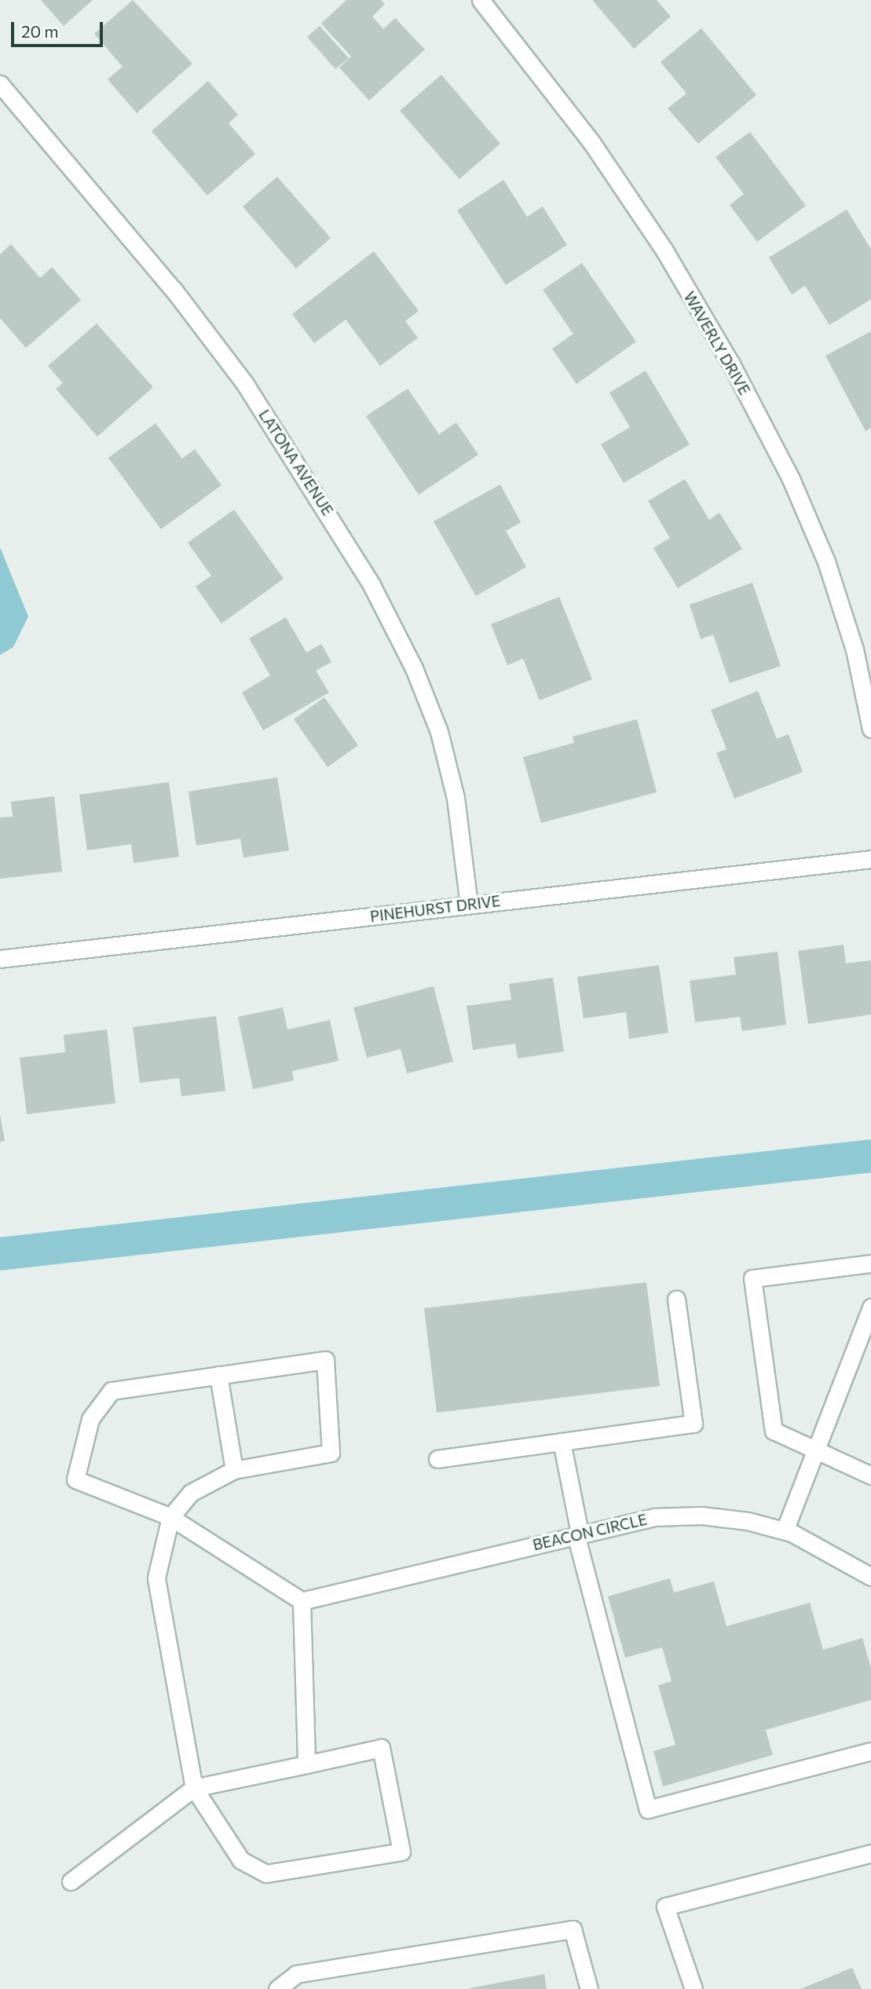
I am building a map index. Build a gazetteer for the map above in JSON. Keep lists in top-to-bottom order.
{
  "streets": {
    "street": [
      "WAVERLY DRIVE",
      "LATONA AVENUE",
      "PINEHURST DRIVE",
      "BEACON CIRCLE"
    ]
  },
  "crossings": [
    ["LATONA AVENUE", "PINEHURST DRIVE"]
  ],
  "scale_bar": "20 m"
}
